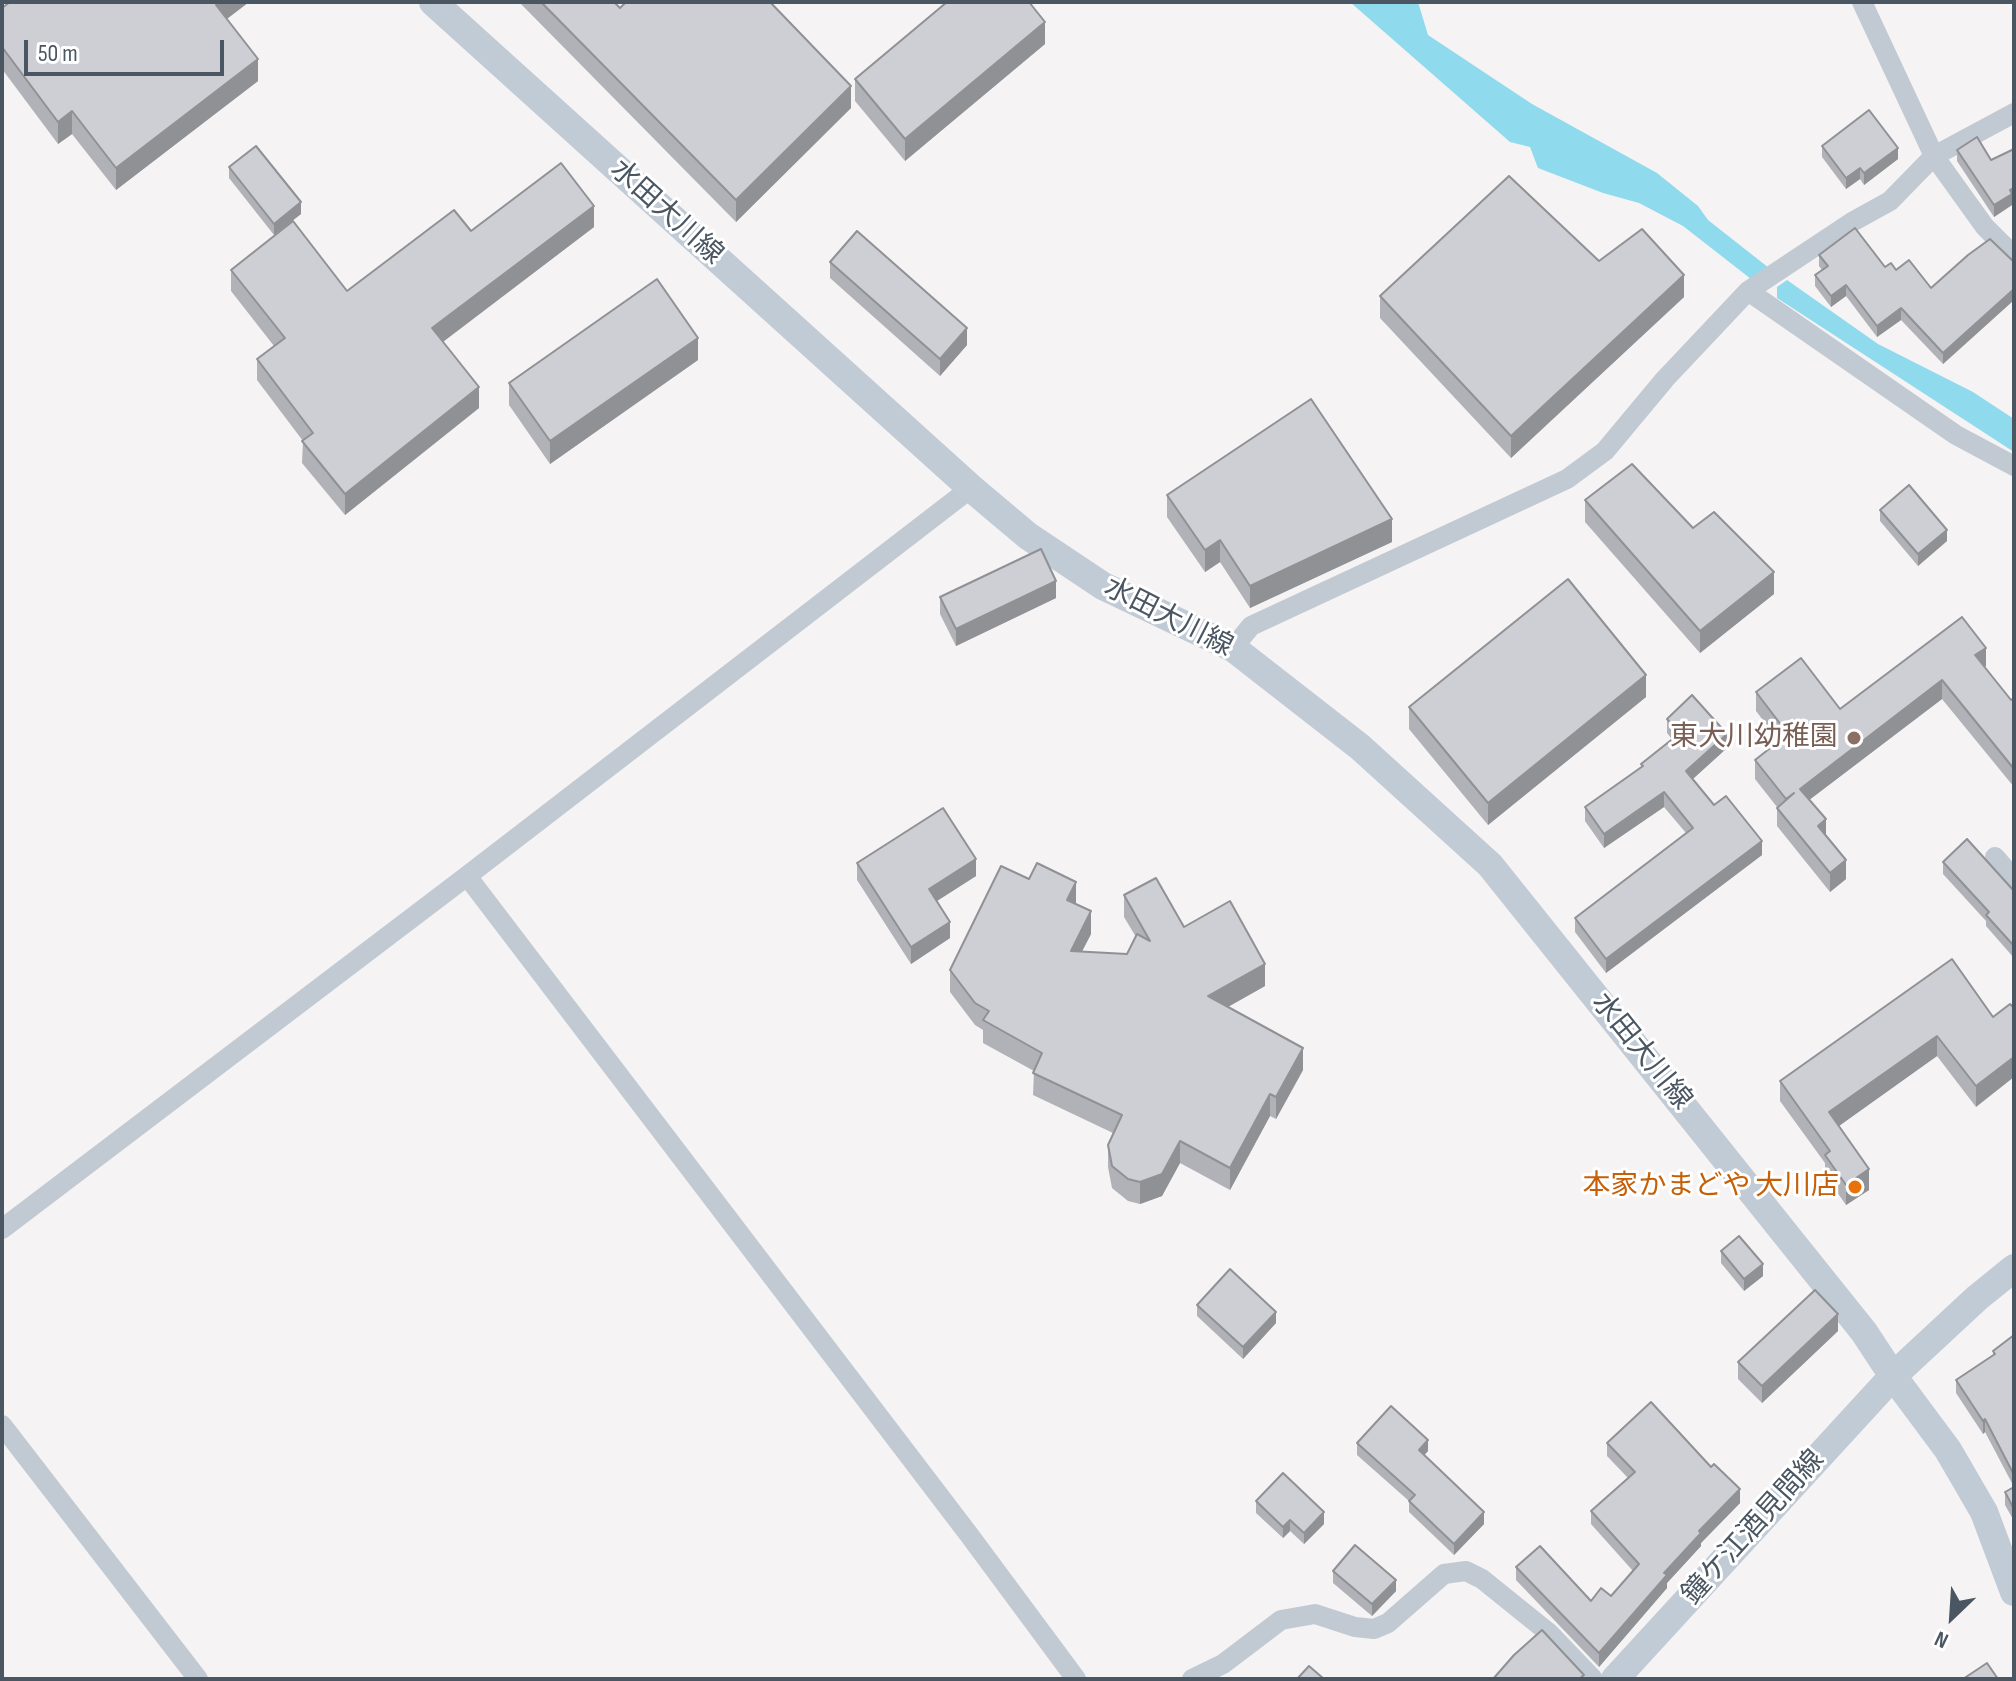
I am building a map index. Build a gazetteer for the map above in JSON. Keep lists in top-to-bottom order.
{
  "streets": {
    "main road": ["水田大川線", "鐘ケ江酒見間線"]
  },
  "crossings": [
    ["水田大川線", "鐘ケ江酒見間線"]
  ],
  "places": ["東大川幼稚園", "本家かまどや 大川店"],
  "scale_bar": "50 m",
  "north": "bottom left"
}
